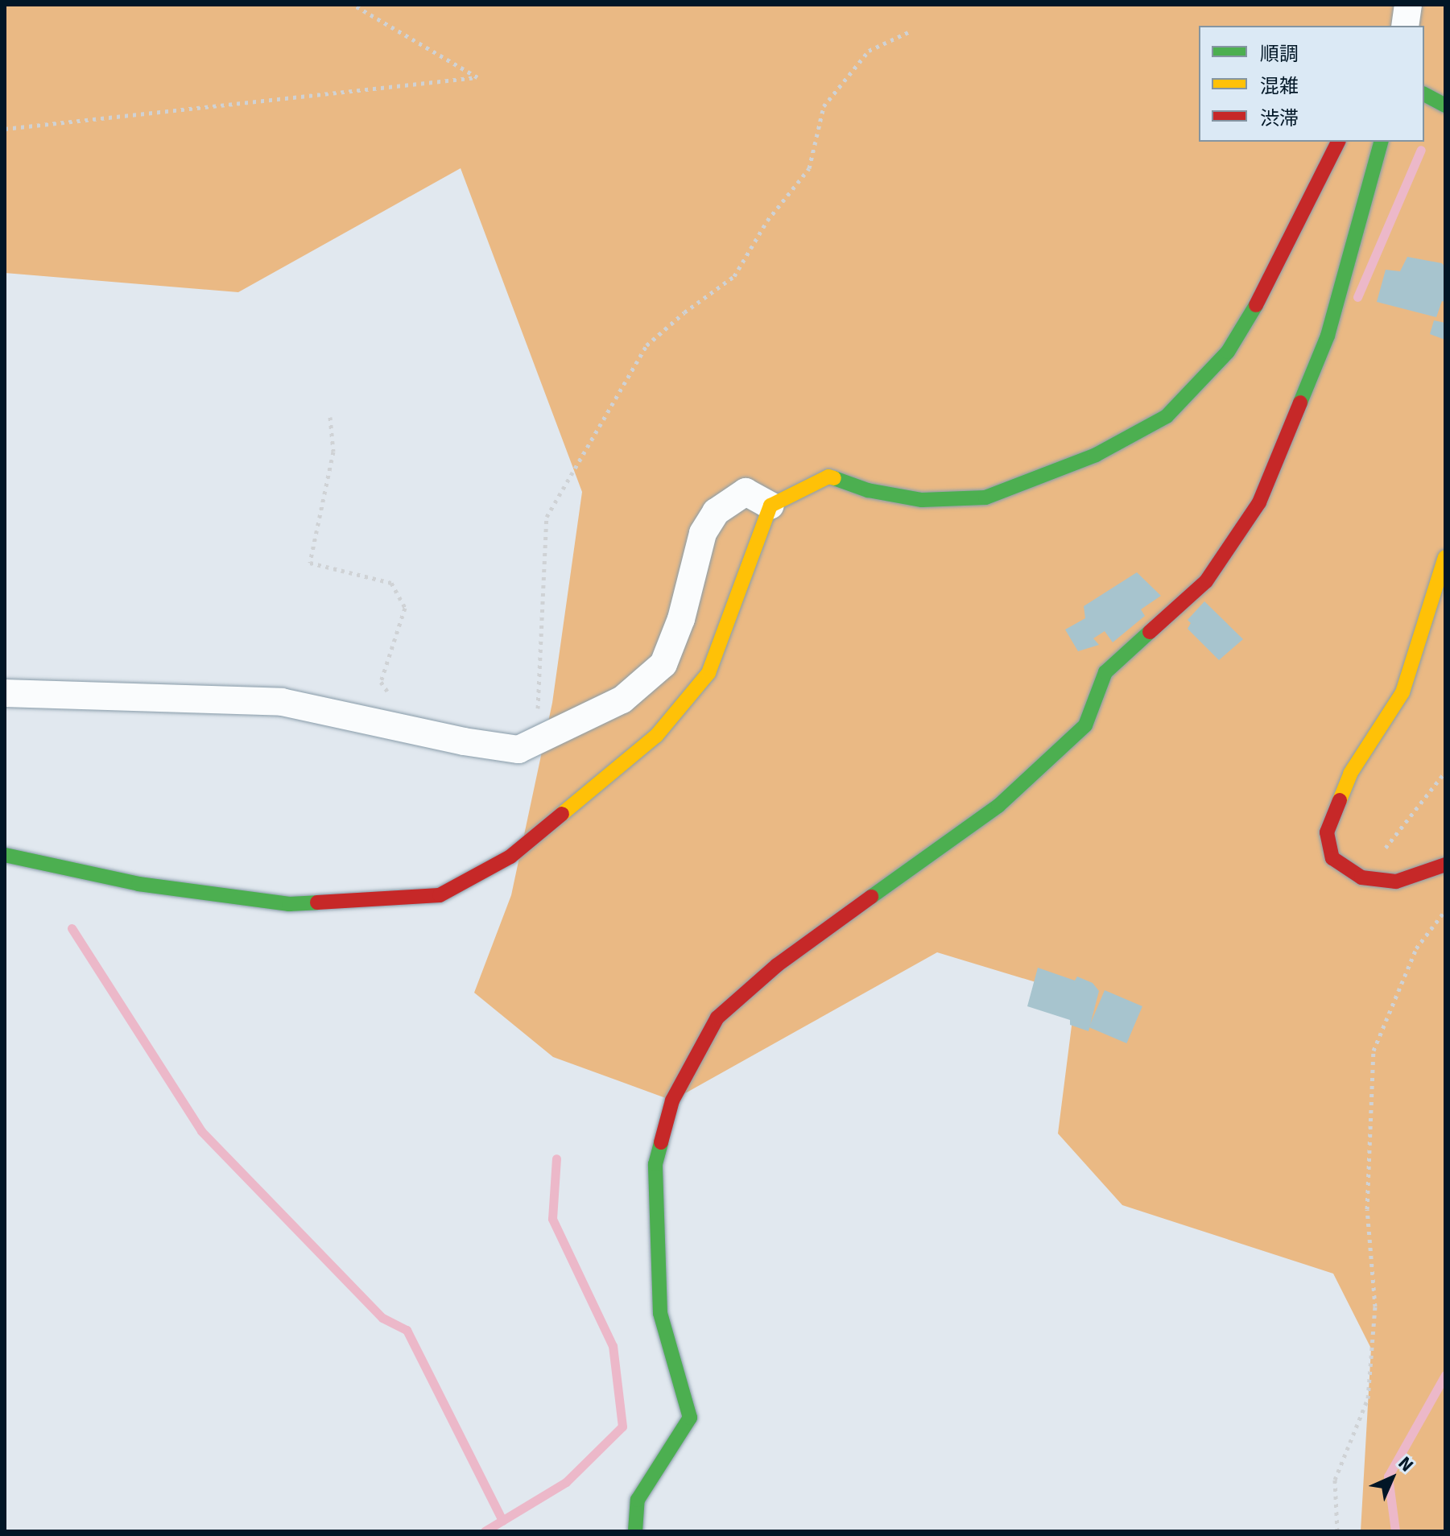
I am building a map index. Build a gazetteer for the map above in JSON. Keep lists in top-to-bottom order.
{
  "legend": ["順調", "混雑", "渋滞"],
  "north": "top right"
}
